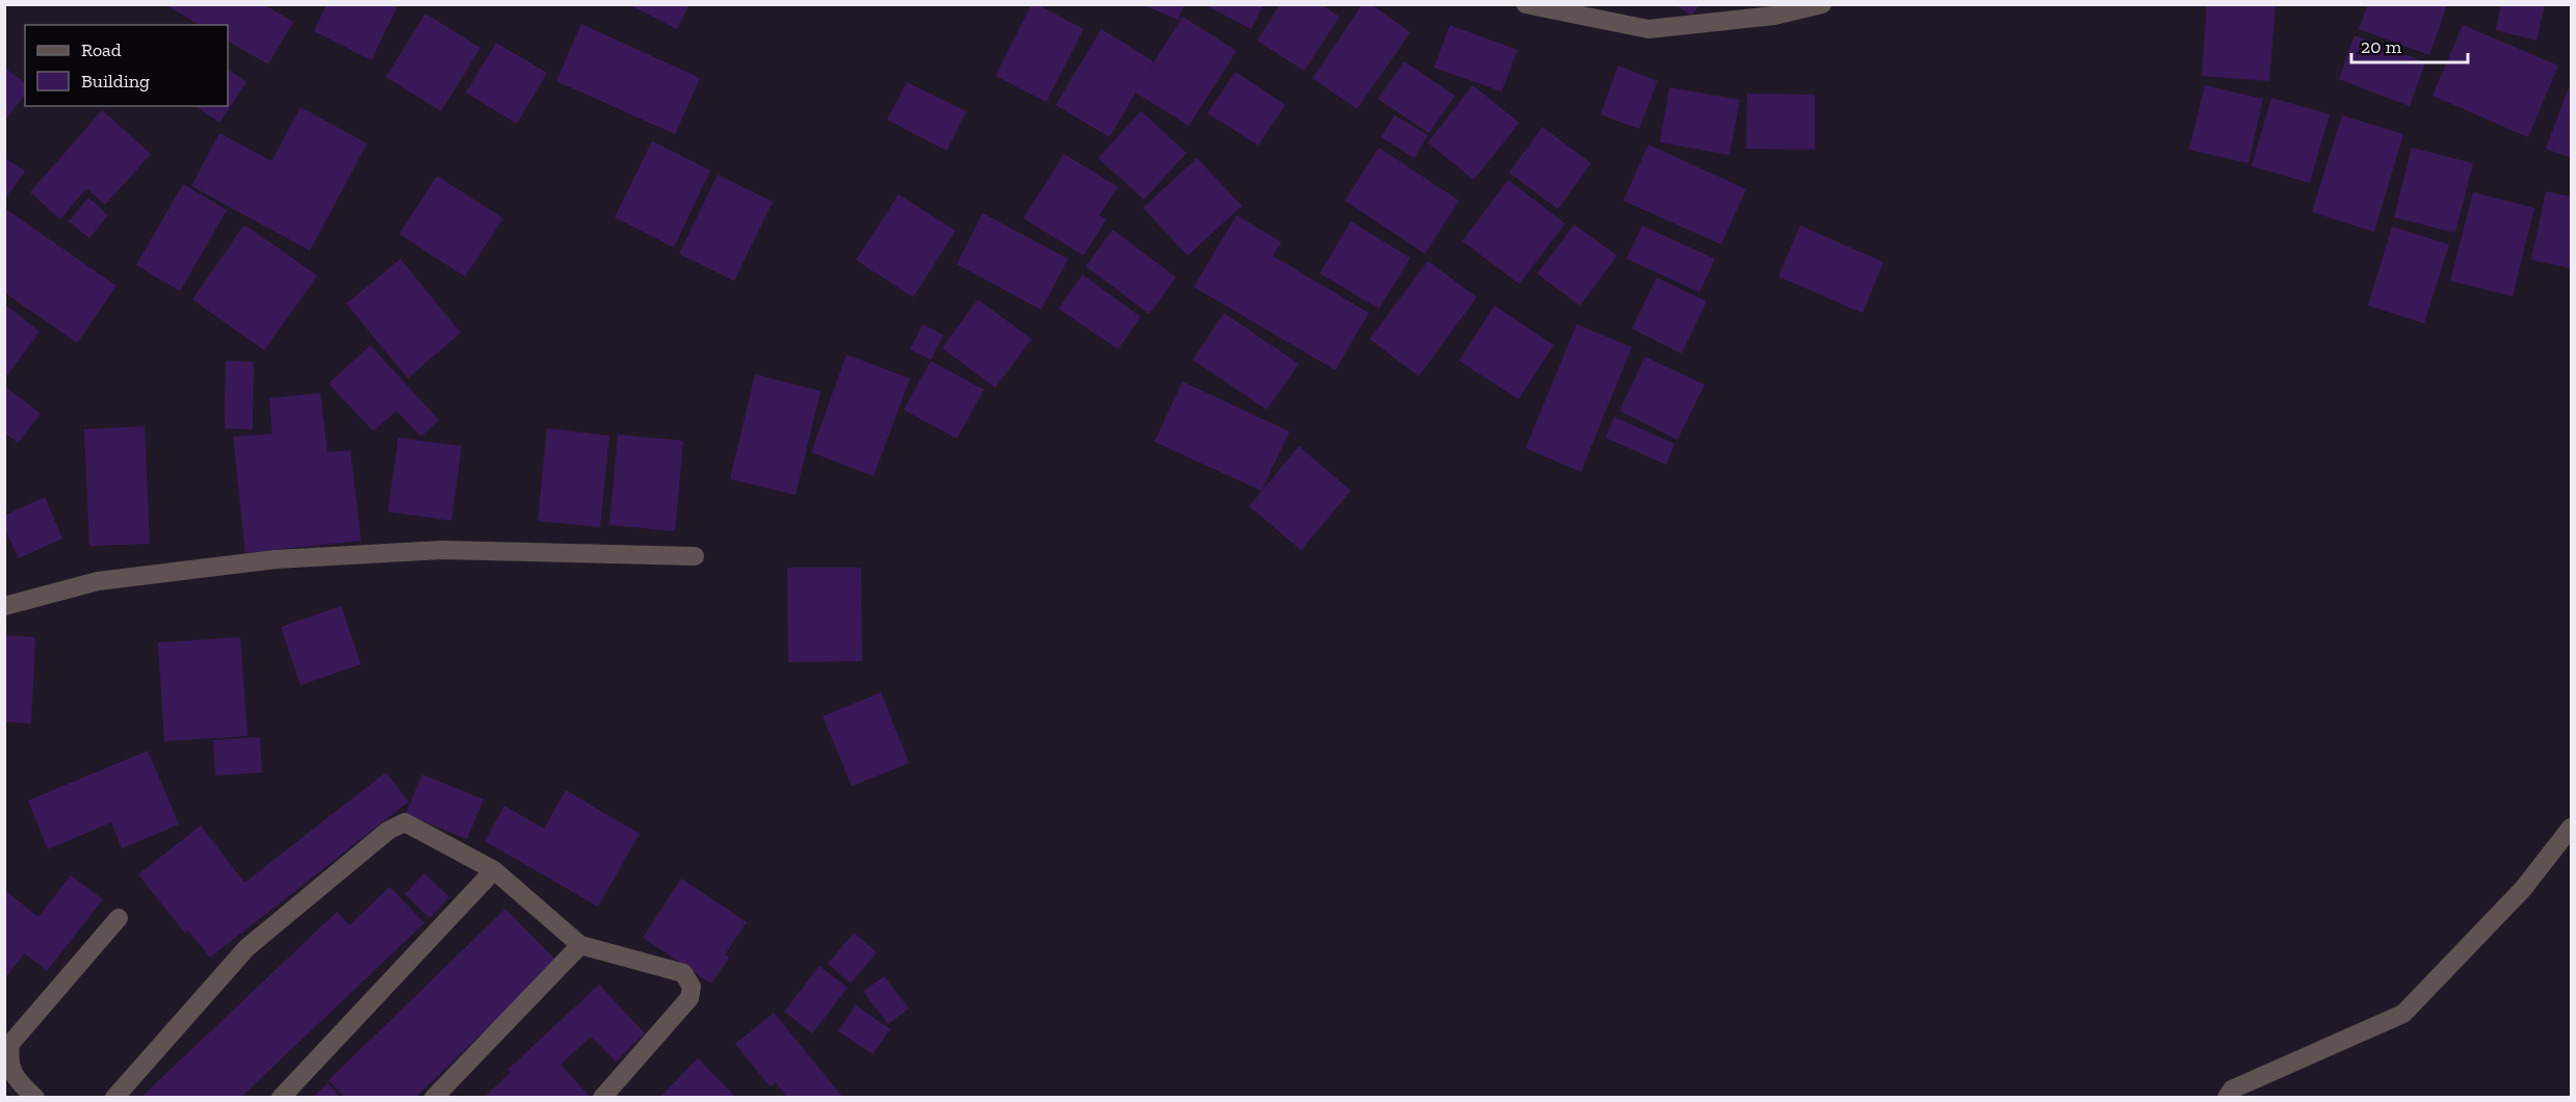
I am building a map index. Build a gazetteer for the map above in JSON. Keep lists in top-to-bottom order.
{
  "legend": ["Road", "Building"],
  "scale_bar": "20 m"
}
